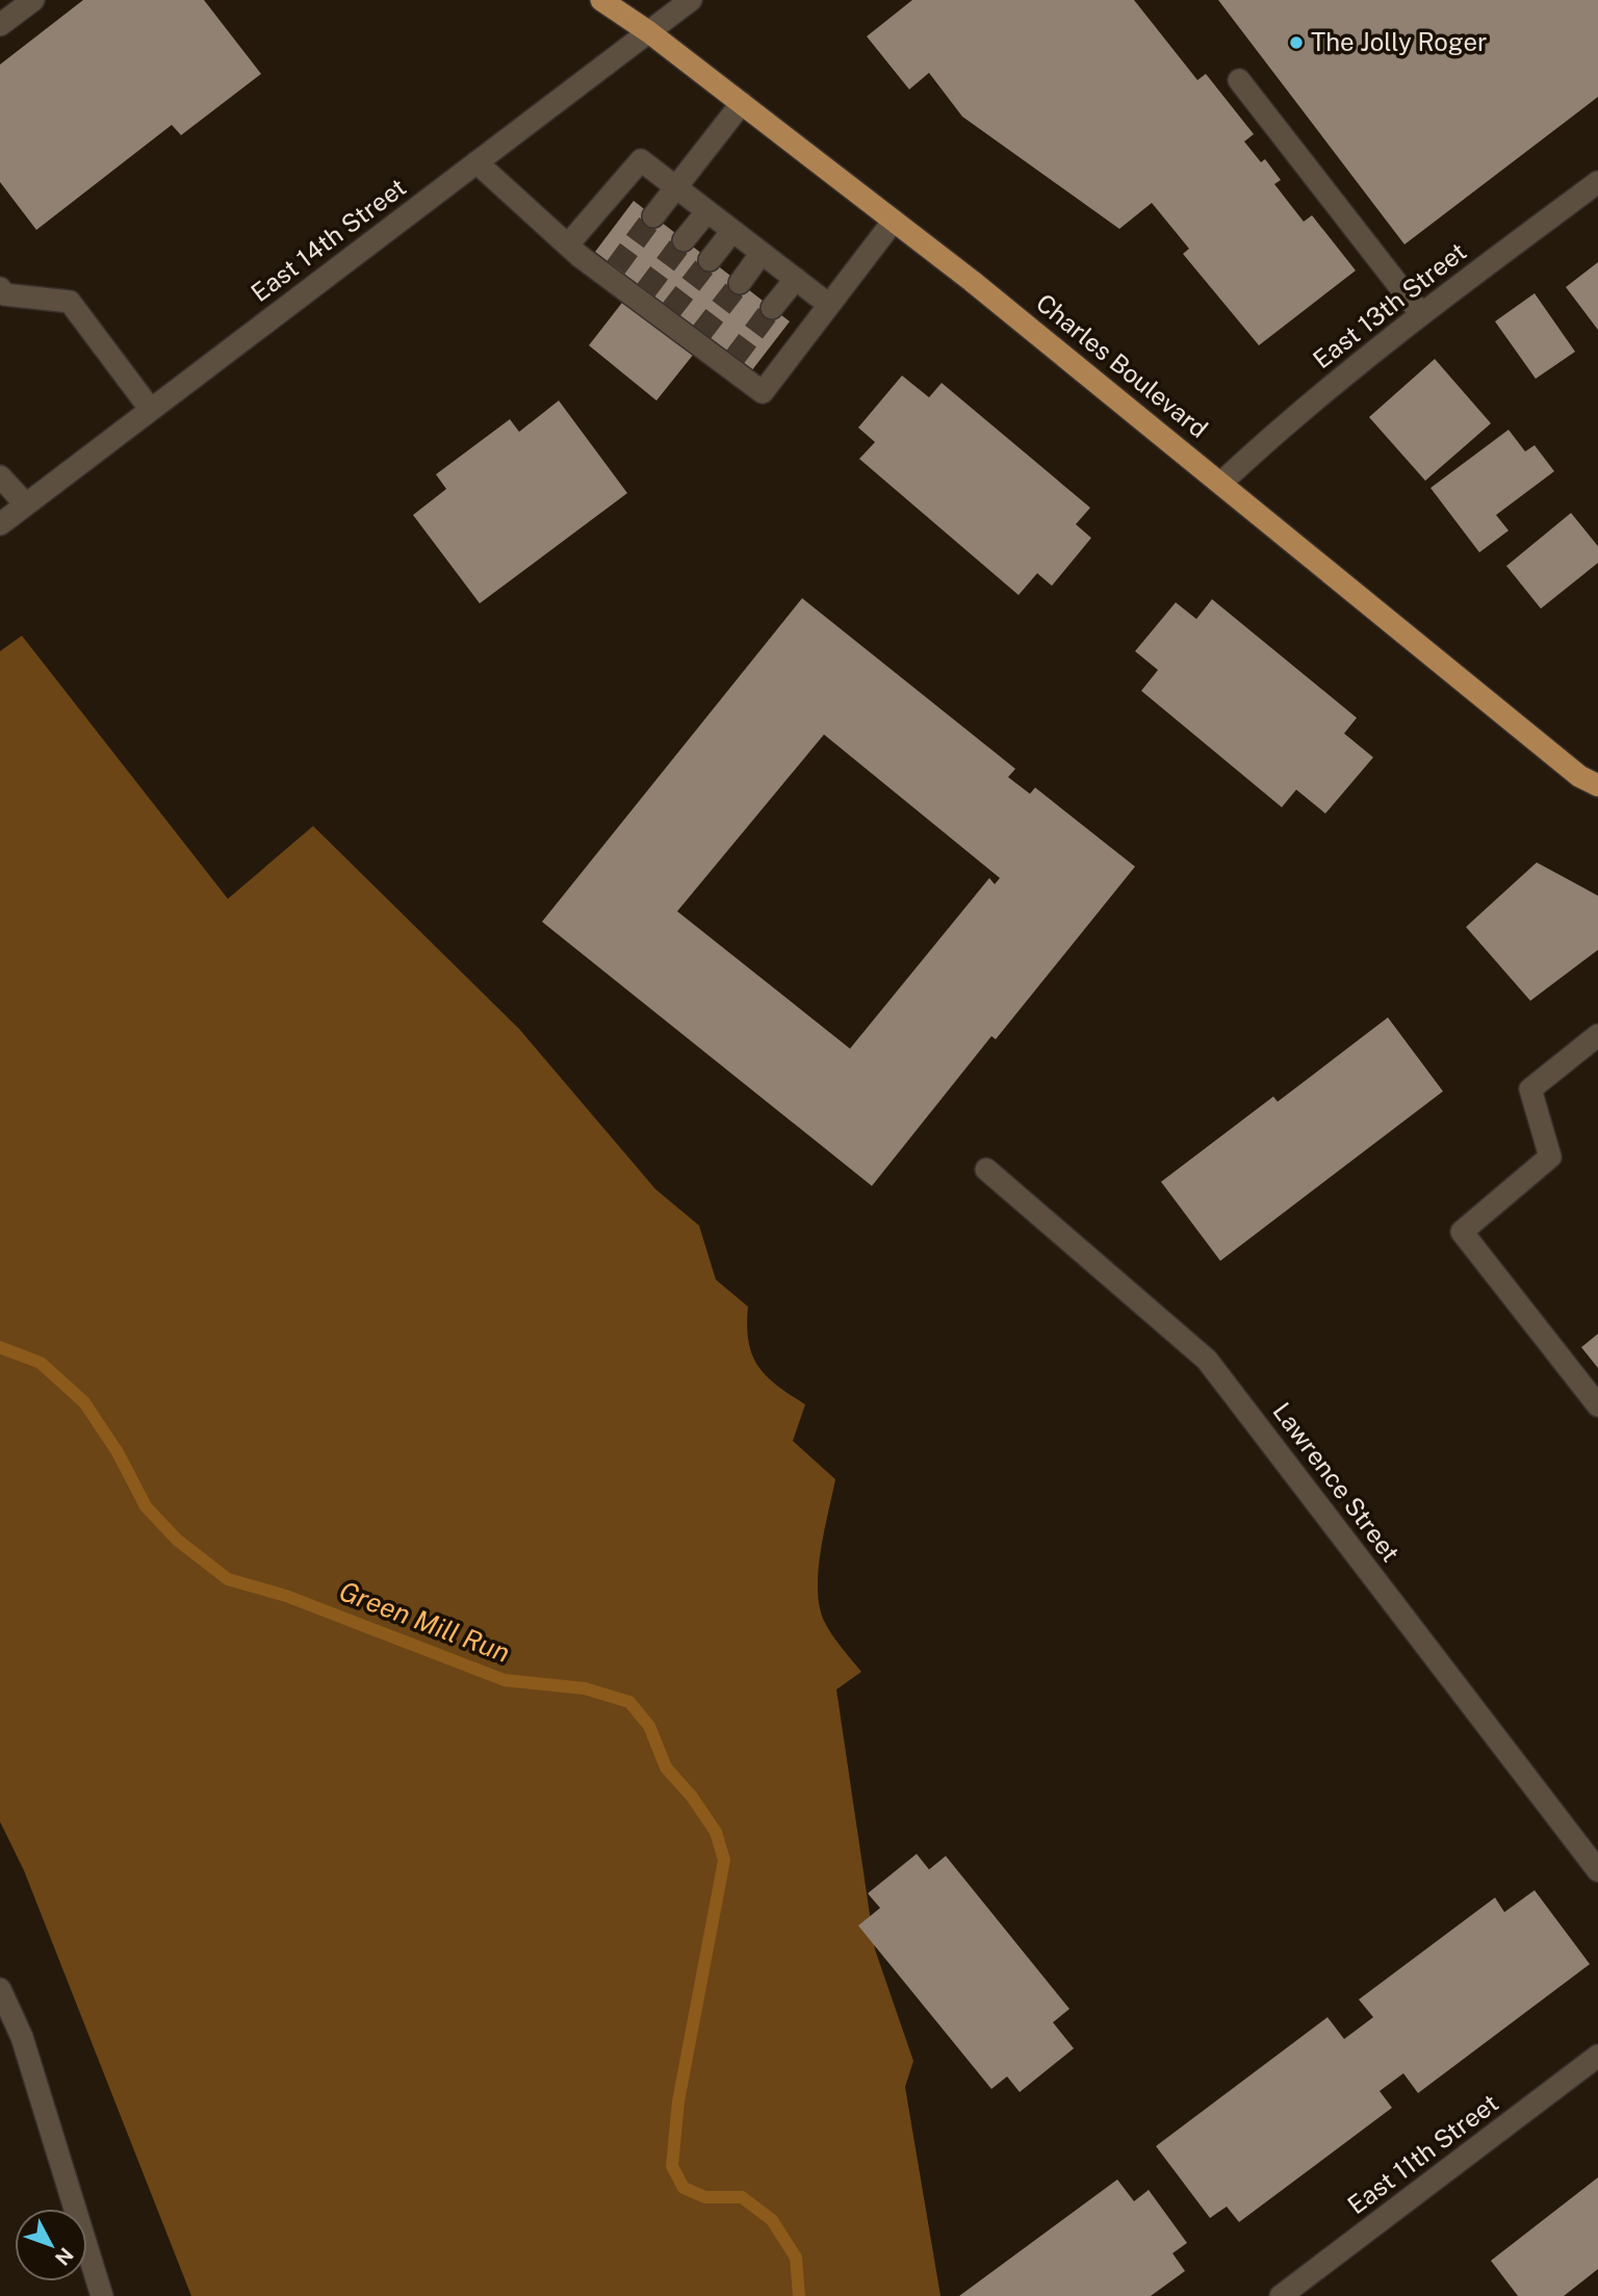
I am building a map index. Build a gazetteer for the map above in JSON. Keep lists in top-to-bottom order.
{
  "streets": {
    "main road": ["Charles Boulevard"],
    "street": [
      "East 14th Street",
      "East 13th Street",
      "Lawrence Street",
      "East 11th Street"
    ]
  },
  "crossings": [
    ["East 14th Street", "Charles Boulevard"],
    ["East 13th Street", "Charles Boulevard"]
  ],
  "water": ["Green Mill Run"],
  "places": ["The Jolly Roger"],
  "north": "bottom right"
}
